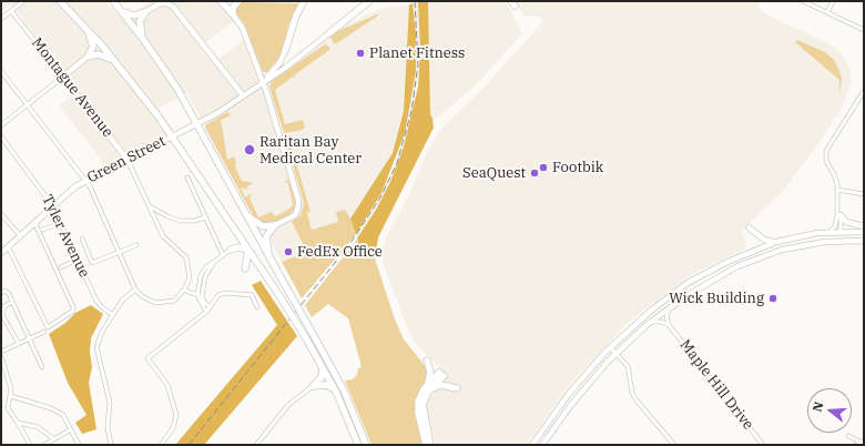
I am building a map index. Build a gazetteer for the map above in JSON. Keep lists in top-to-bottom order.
{
  "streets": {
    "street": [
      "Montague Avenue",
      "Green Street",
      "Tyler Avenue",
      "Maple Hill Drive"
    ]
  },
  "crossings": [
    ["Montague Avenue", "Green Street"],
    ["Green Street", "Tyler Avenue"]
  ],
  "places": [
    "Planet Fitness",
    "Raritan Bay Medical Center",
    "Footbik",
    "SeaQuest",
    "FedEx Office",
    "Wick Building"
  ],
  "north": "left"
}
